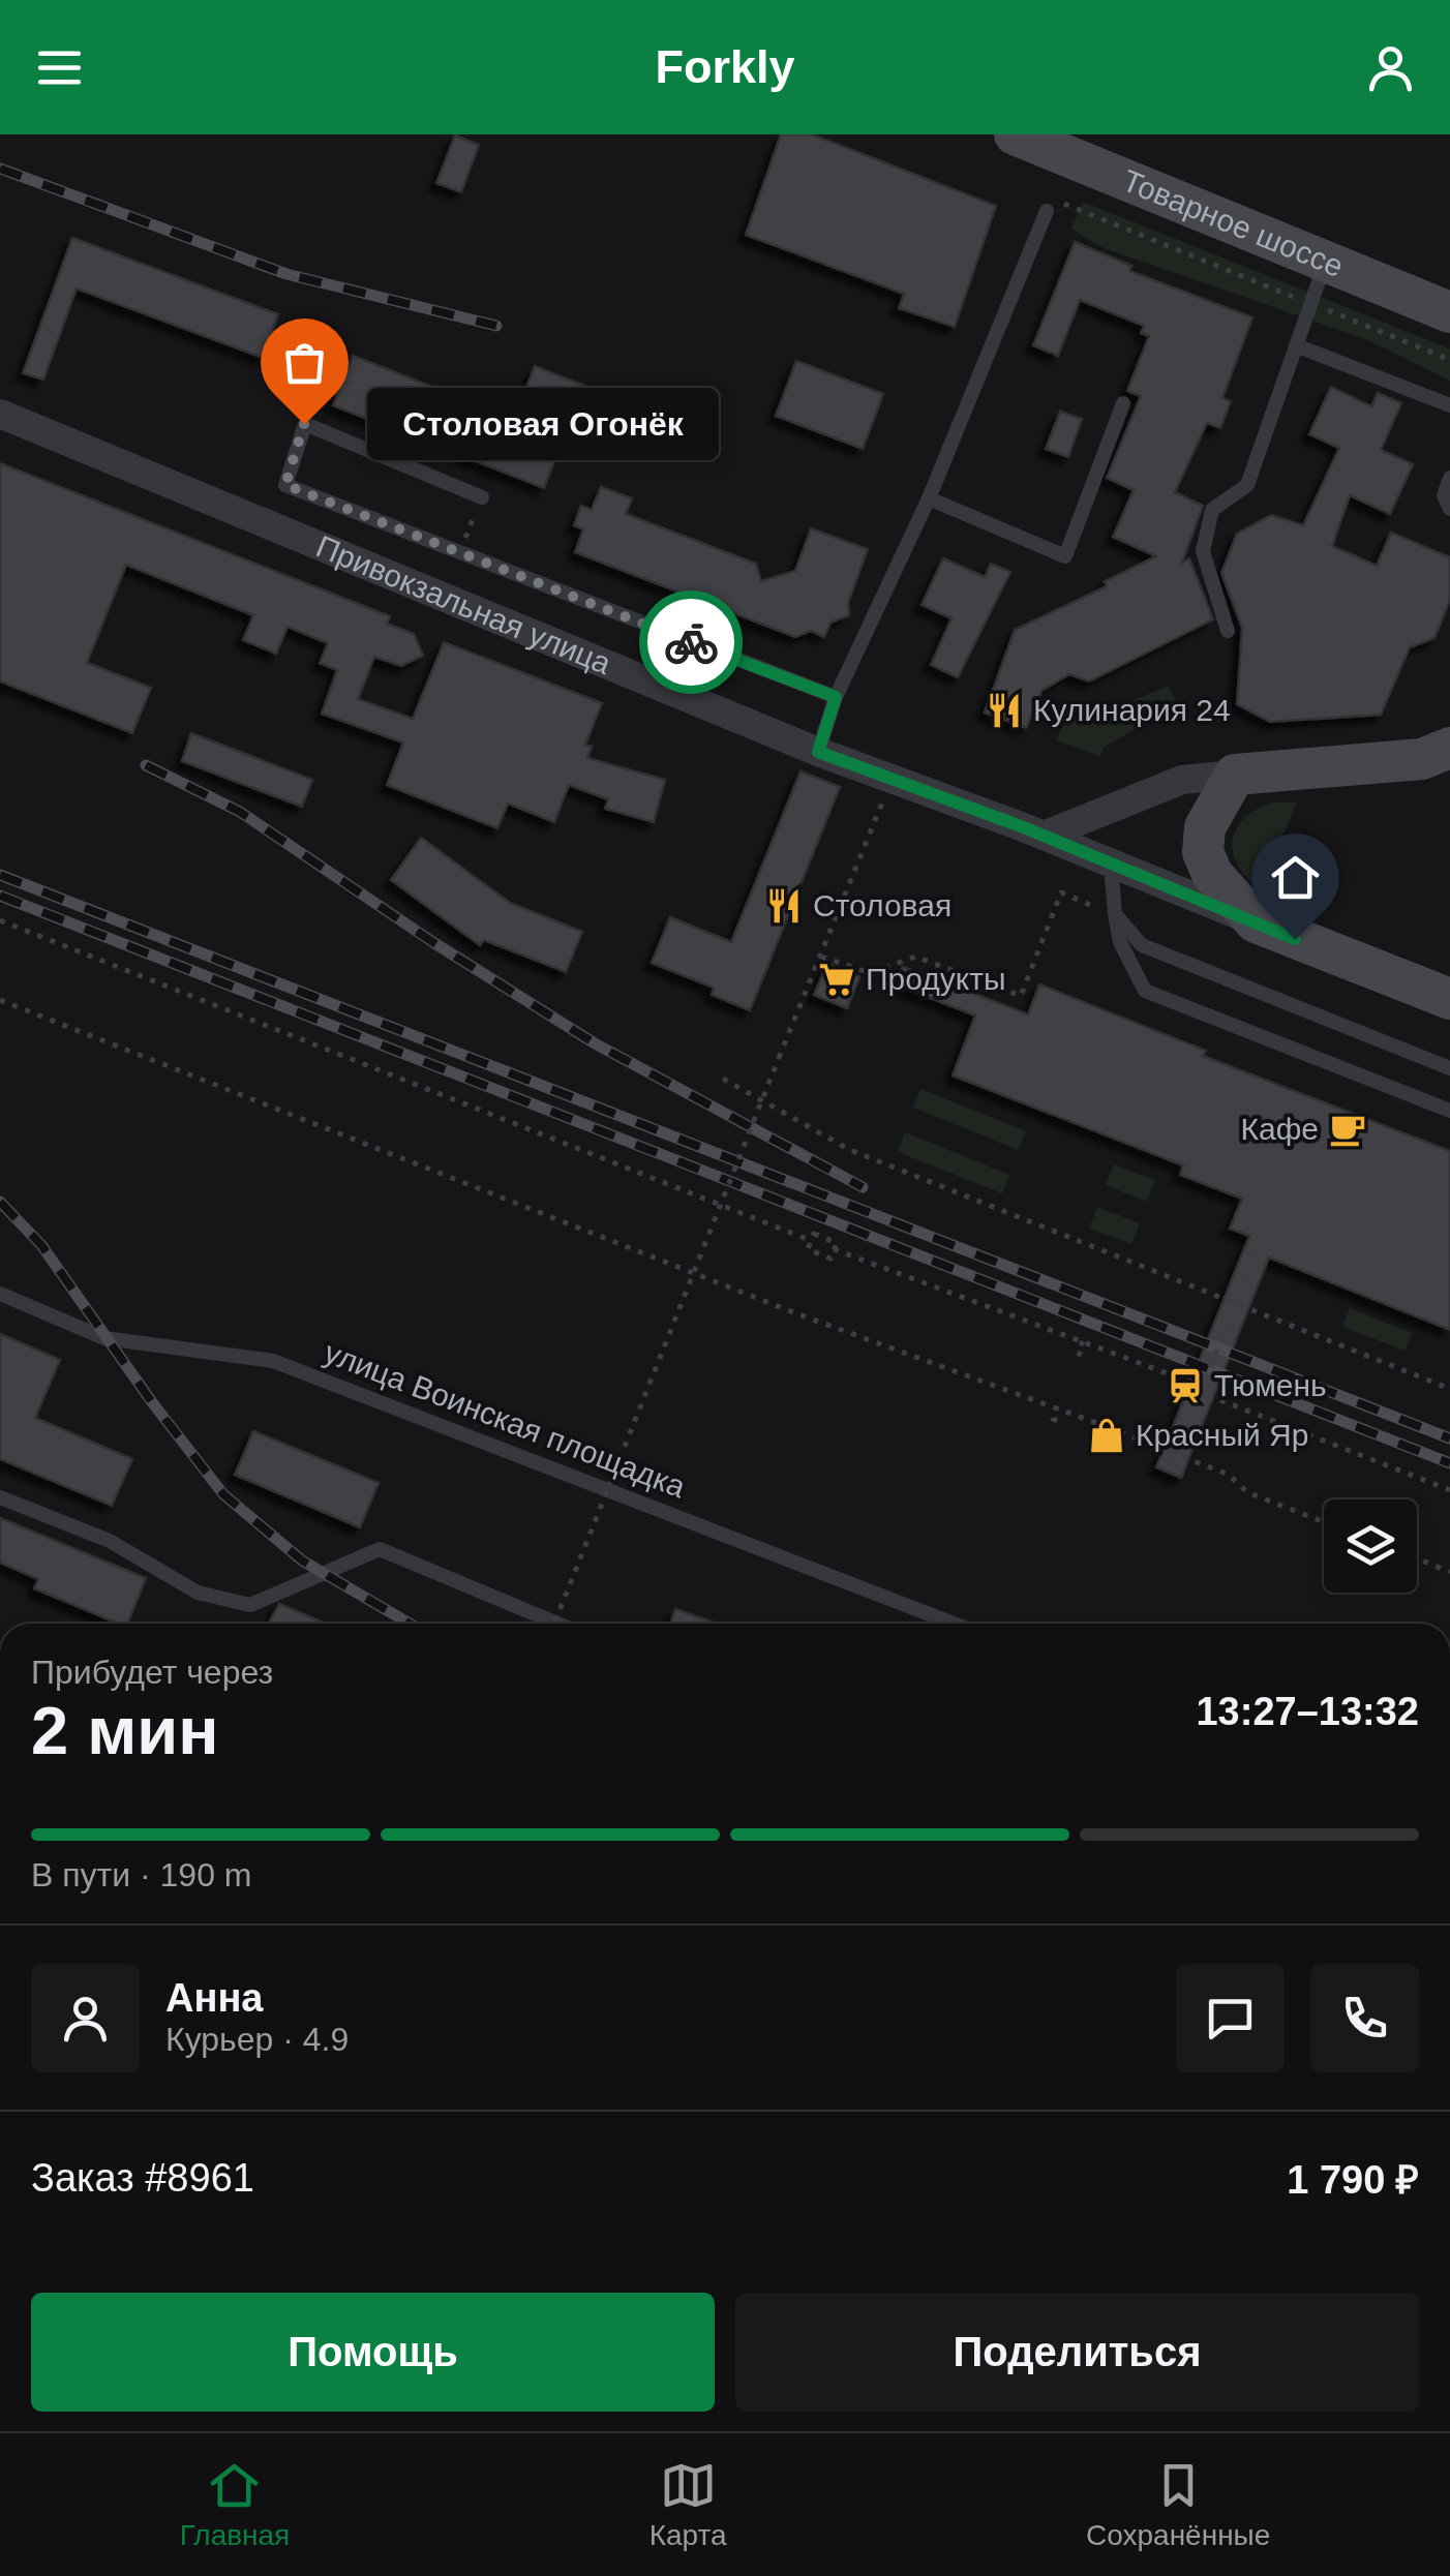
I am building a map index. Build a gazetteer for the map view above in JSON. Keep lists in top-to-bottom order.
{
  "streets": {
    "street": ["Товарное шоссе", "Привокзальная улица"],
    "lane": ["улица Воинская площадка"]
  },
  "places": {
    "other": ["Столовая Огонёк"],
    "restaurant": ["Кулинария 24", "Столовая"],
    "supermarket": ["Продукты"],
    "cafe": ["Кафе"],
    "station": ["Тюмень"],
    "shop": ["Красный Яр"]
  },
  "page": {
    "header": "Forkly",
    "bubble": "Столовая Огонёк",
    "heading": ["2 мин", "Прибудет через", "13:27–13:32"],
    "panel": [
      "Анна",
      "Курьер · 4.9",
      "Заказ #8961",
      "1 790 ₽"
    ],
    "bar": "В пути · 190 m",
    "buttons": ["Помощь", "Поделиться"],
    "tabs": ["Главная", "Карта", "Сохранённые"]
  }
}
